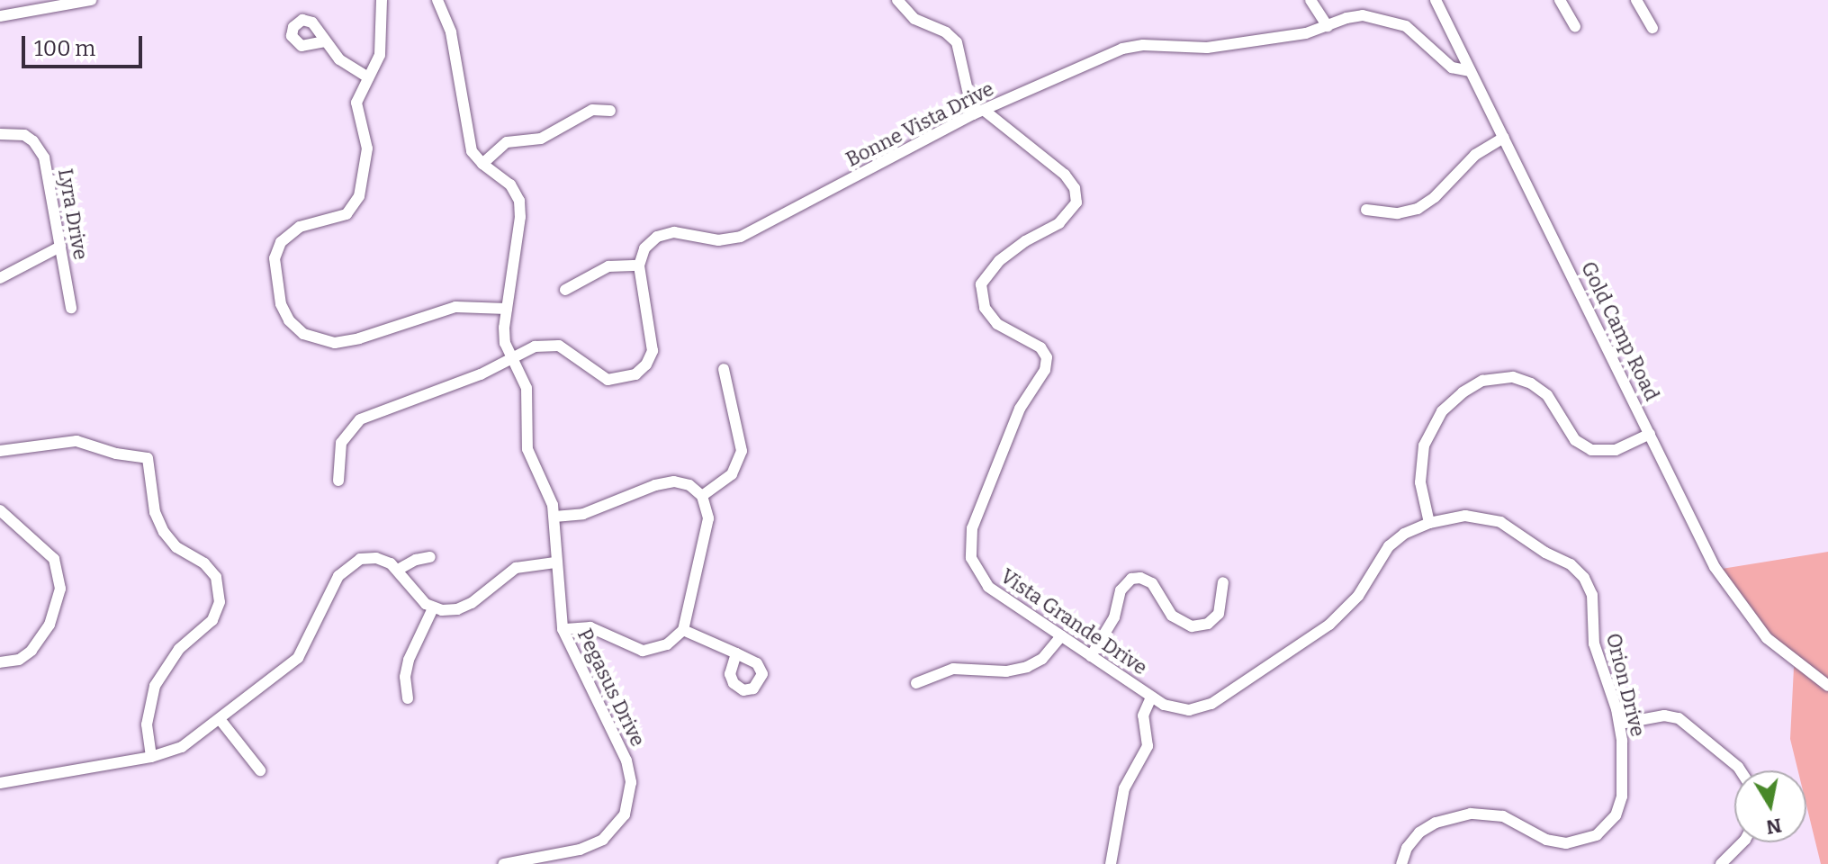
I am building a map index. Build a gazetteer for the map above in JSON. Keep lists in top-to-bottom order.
{
  "streets": {
    "street": [
      "Bonne Vista Drive",
      "Lyra Drive",
      "Gold Camp Road",
      "Vista Grande Drive",
      "Orion Drive",
      "Pegasus Drive"
    ]
  },
  "crossings": [
    ["Bonne Vista Drive", "Gold Camp Road"],
    ["Bonne Vista Drive", "Vista Grande Drive"],
    ["Vista Grande Drive", "Orion Drive"]
  ],
  "scale_bar": "100 m",
  "north": "bottom"
}
